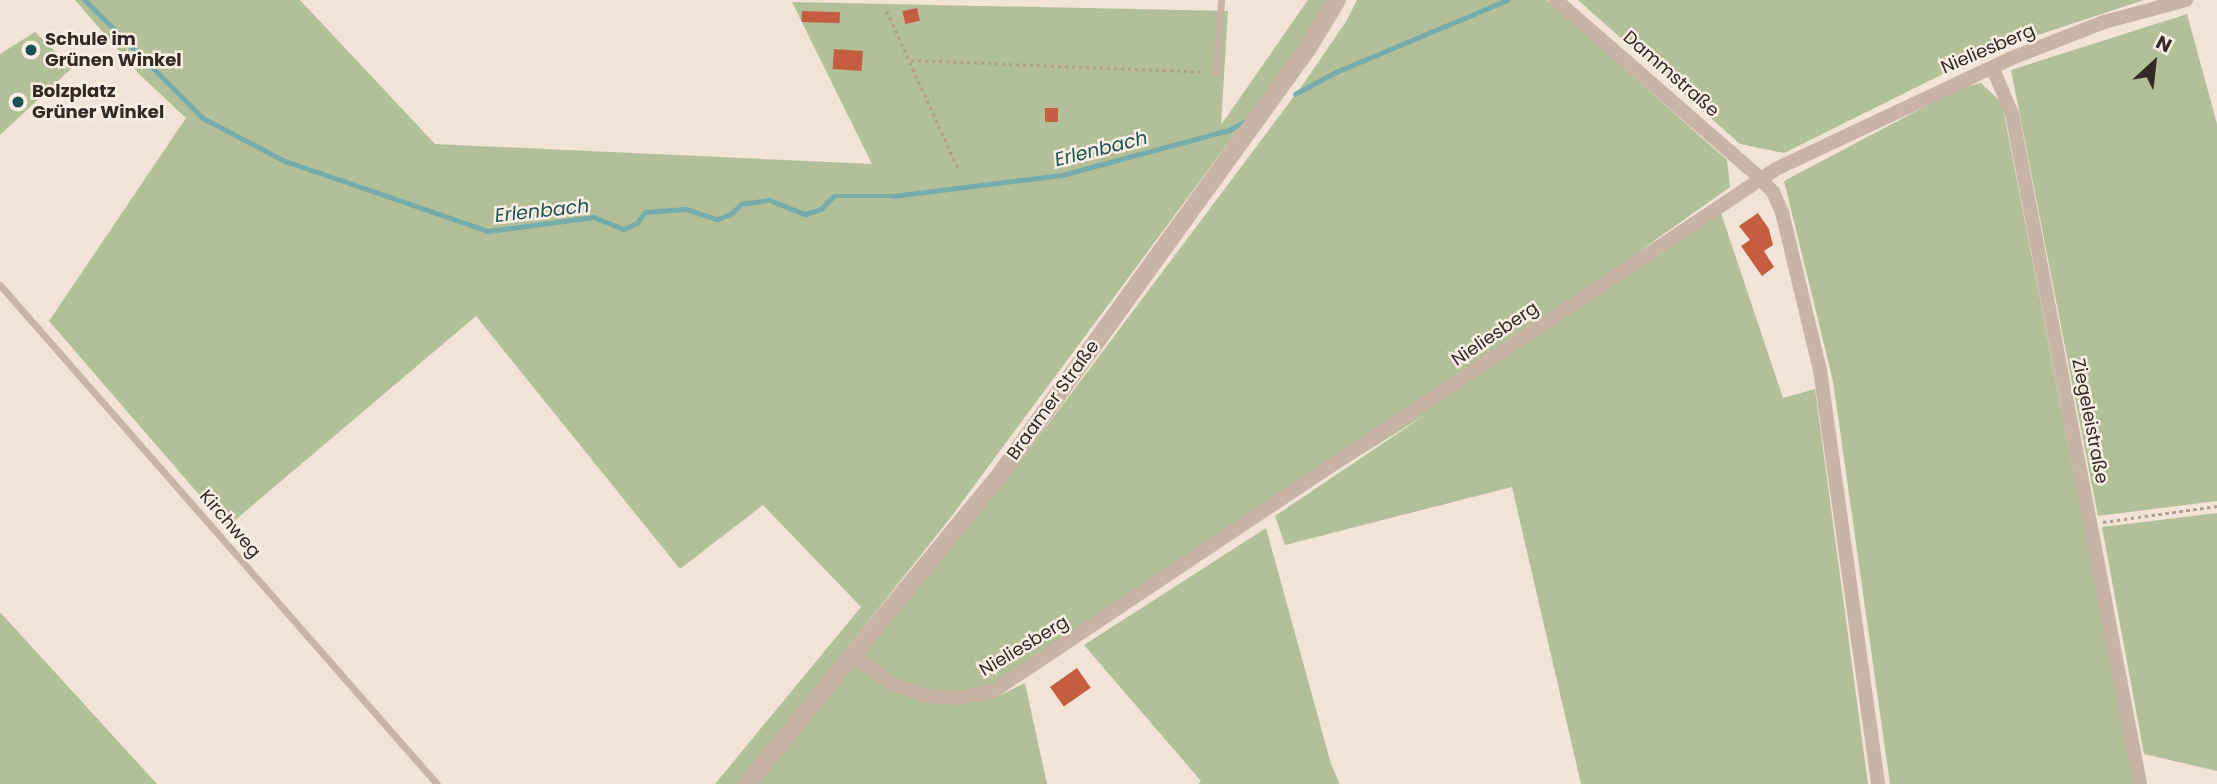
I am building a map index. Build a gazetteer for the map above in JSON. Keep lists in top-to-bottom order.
{
  "streets": {
    "street": [
      "Nieliesberg",
      "Dammstraße",
      "Braamer Straße",
      "Ziegeleistraße"
    ],
    "lane": ["Kirchweg"]
  },
  "crossings": [
    ["Nieliesberg", "Dammstraße"],
    ["Nieliesberg", "Braamer Straße"],
    ["Nieliesberg", "Ziegeleistraße"]
  ],
  "water": ["Erlenbach"],
  "places": ["Schule im Grünen Winkel", "Bolzplatz Grüner Winkel"],
  "north": "top right"
}
